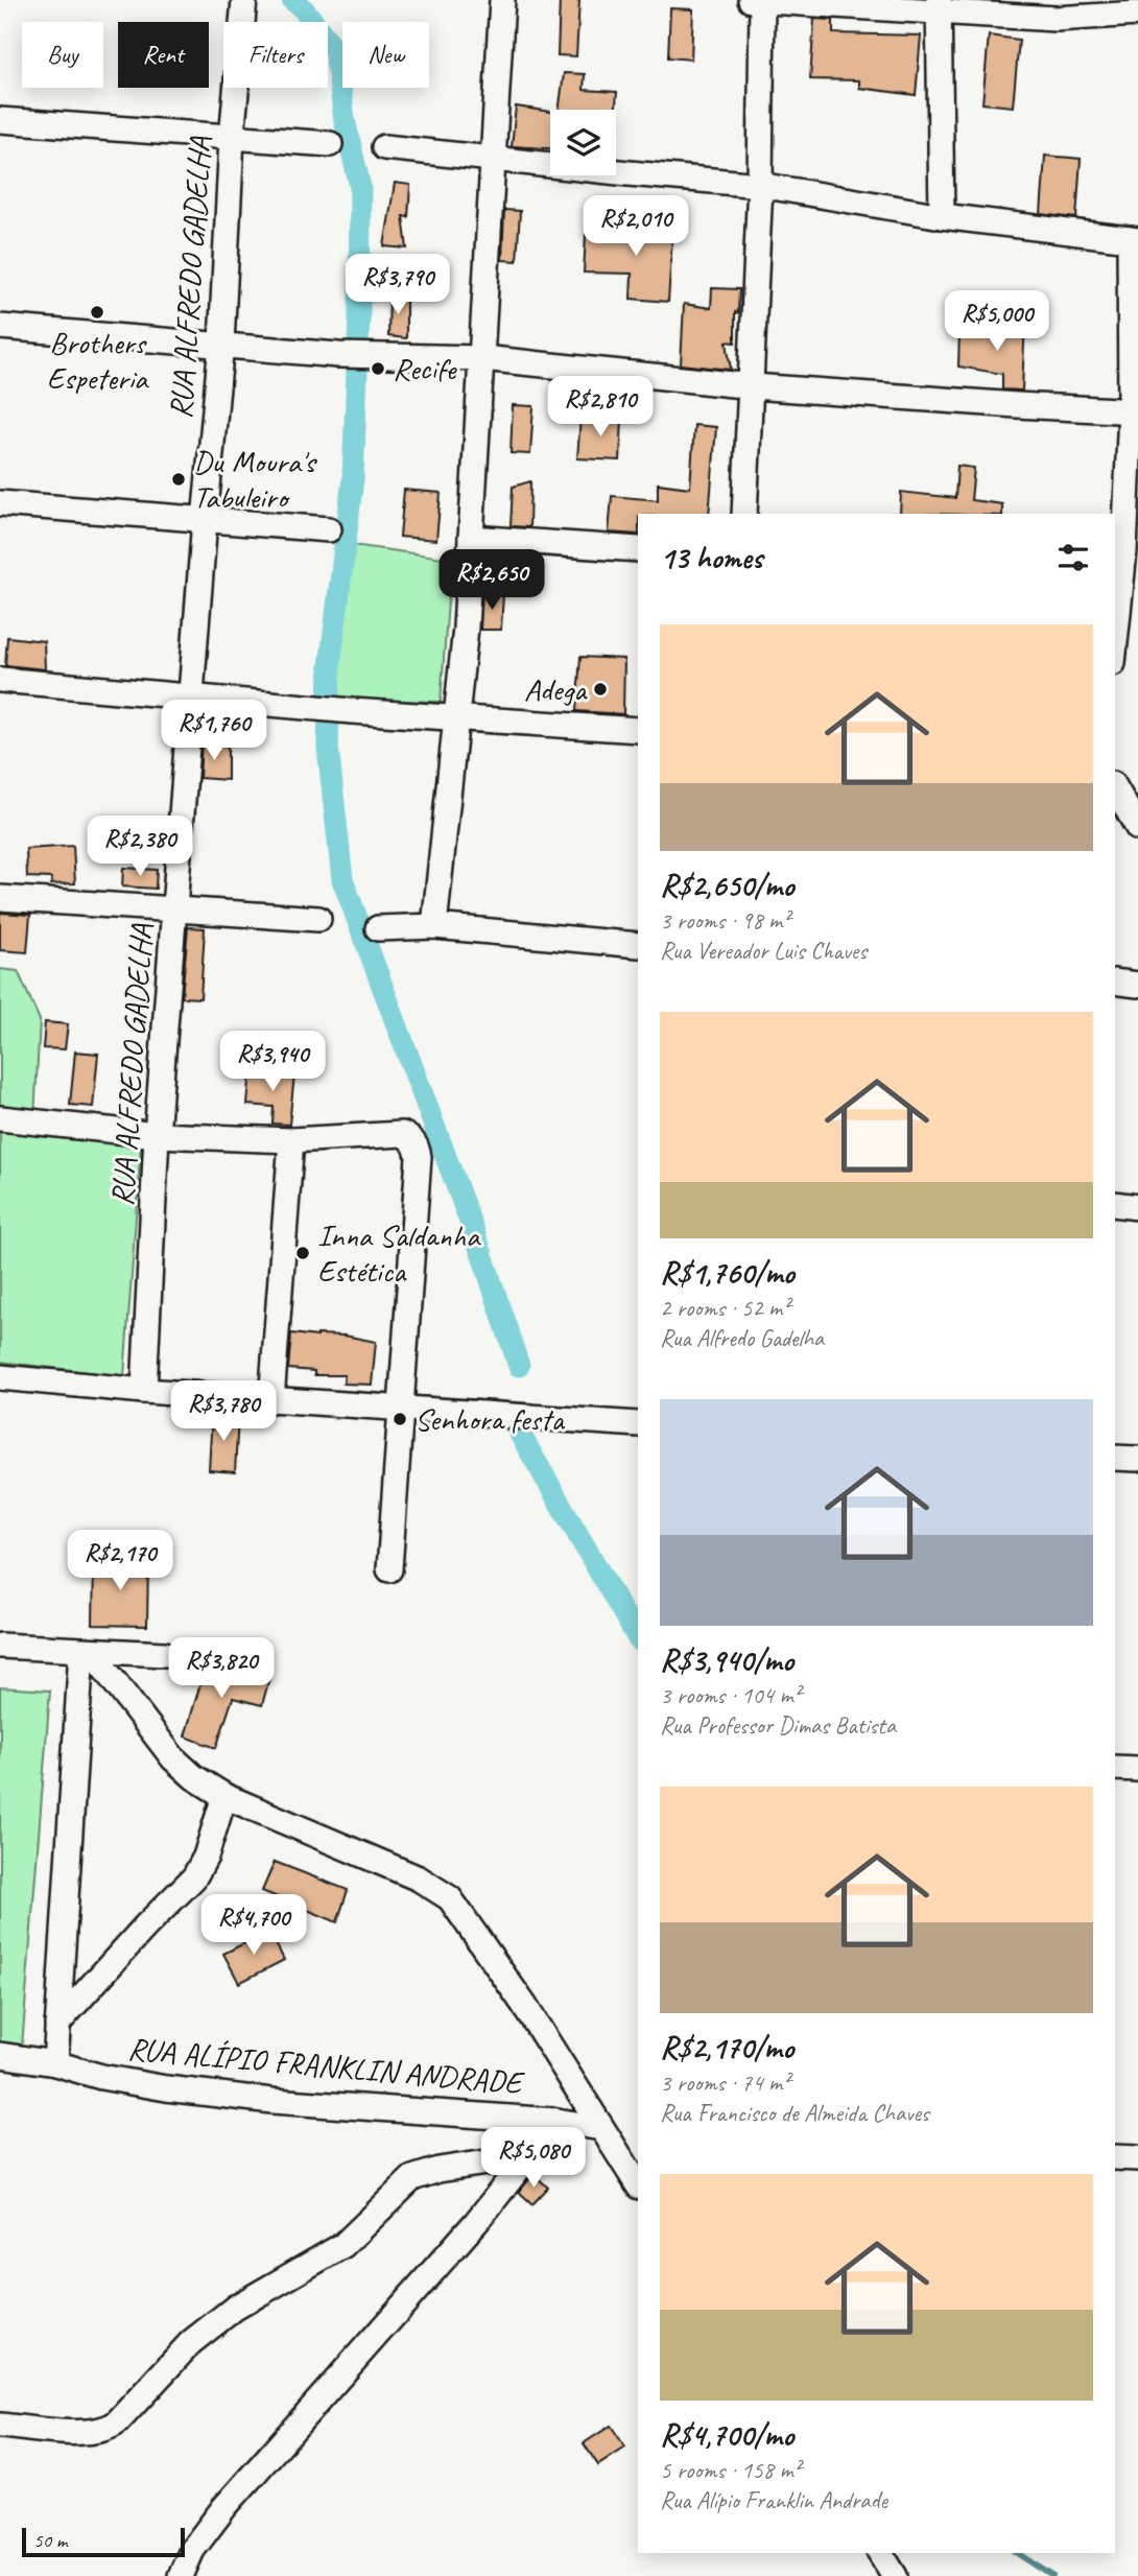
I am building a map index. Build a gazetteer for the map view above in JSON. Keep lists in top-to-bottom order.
{
  "streets": {
    "street": ["RUA ALFREDO GADELHA", "RUA ALÍPIO FRANKLIN ANDRADE"]
  },
  "places": [
    "Brothers Espeteria",
    "Recife",
    "Du Moura's Tabuleiro",
    "Adega",
    "Inna Saldanha Estética",
    "Senhora festa"
  ],
  "scale_bar": "50 m",
  "page": {
    "chip": [
      "Buy",
      "Rent",
      "Filters",
      "New"
    ],
    "price": [
      "R$2,010",
      "R$3,790",
      "R$5,000",
      "R$2,810",
      "R$2,650",
      "R$1,760",
      "R$2,380",
      "R$3,940",
      "R$3,780",
      "R$2,170",
      "R$3,820",
      "R$4,700",
      "R$5,080"
    ],
    "heading": "13 homes",
    "list": [
      {
        "name": "R$2,650/mo",
        "note": "3 rooms · 98 m² · Rua Vereador Luis Chaves"
      },
      {
        "name": "R$1,760/mo",
        "note": "2 rooms · 52 m² · Rua Alfredo Gadelha"
      },
      {
        "name": "R$3,940/mo",
        "note": "3 rooms · 104 m² · Rua Professor Dimas Batista"
      },
      {
        "name": "R$2,170/mo",
        "note": "3 rooms · 74 m² · Rua Francisco de Almeida Chaves"
      },
      {
        "name": "R$4,700/mo",
        "note": "5 rooms · 158 m² · Rua Alípio Franklin Andrade"
      }
    ],
    "scale": "50 m"
  }
}
